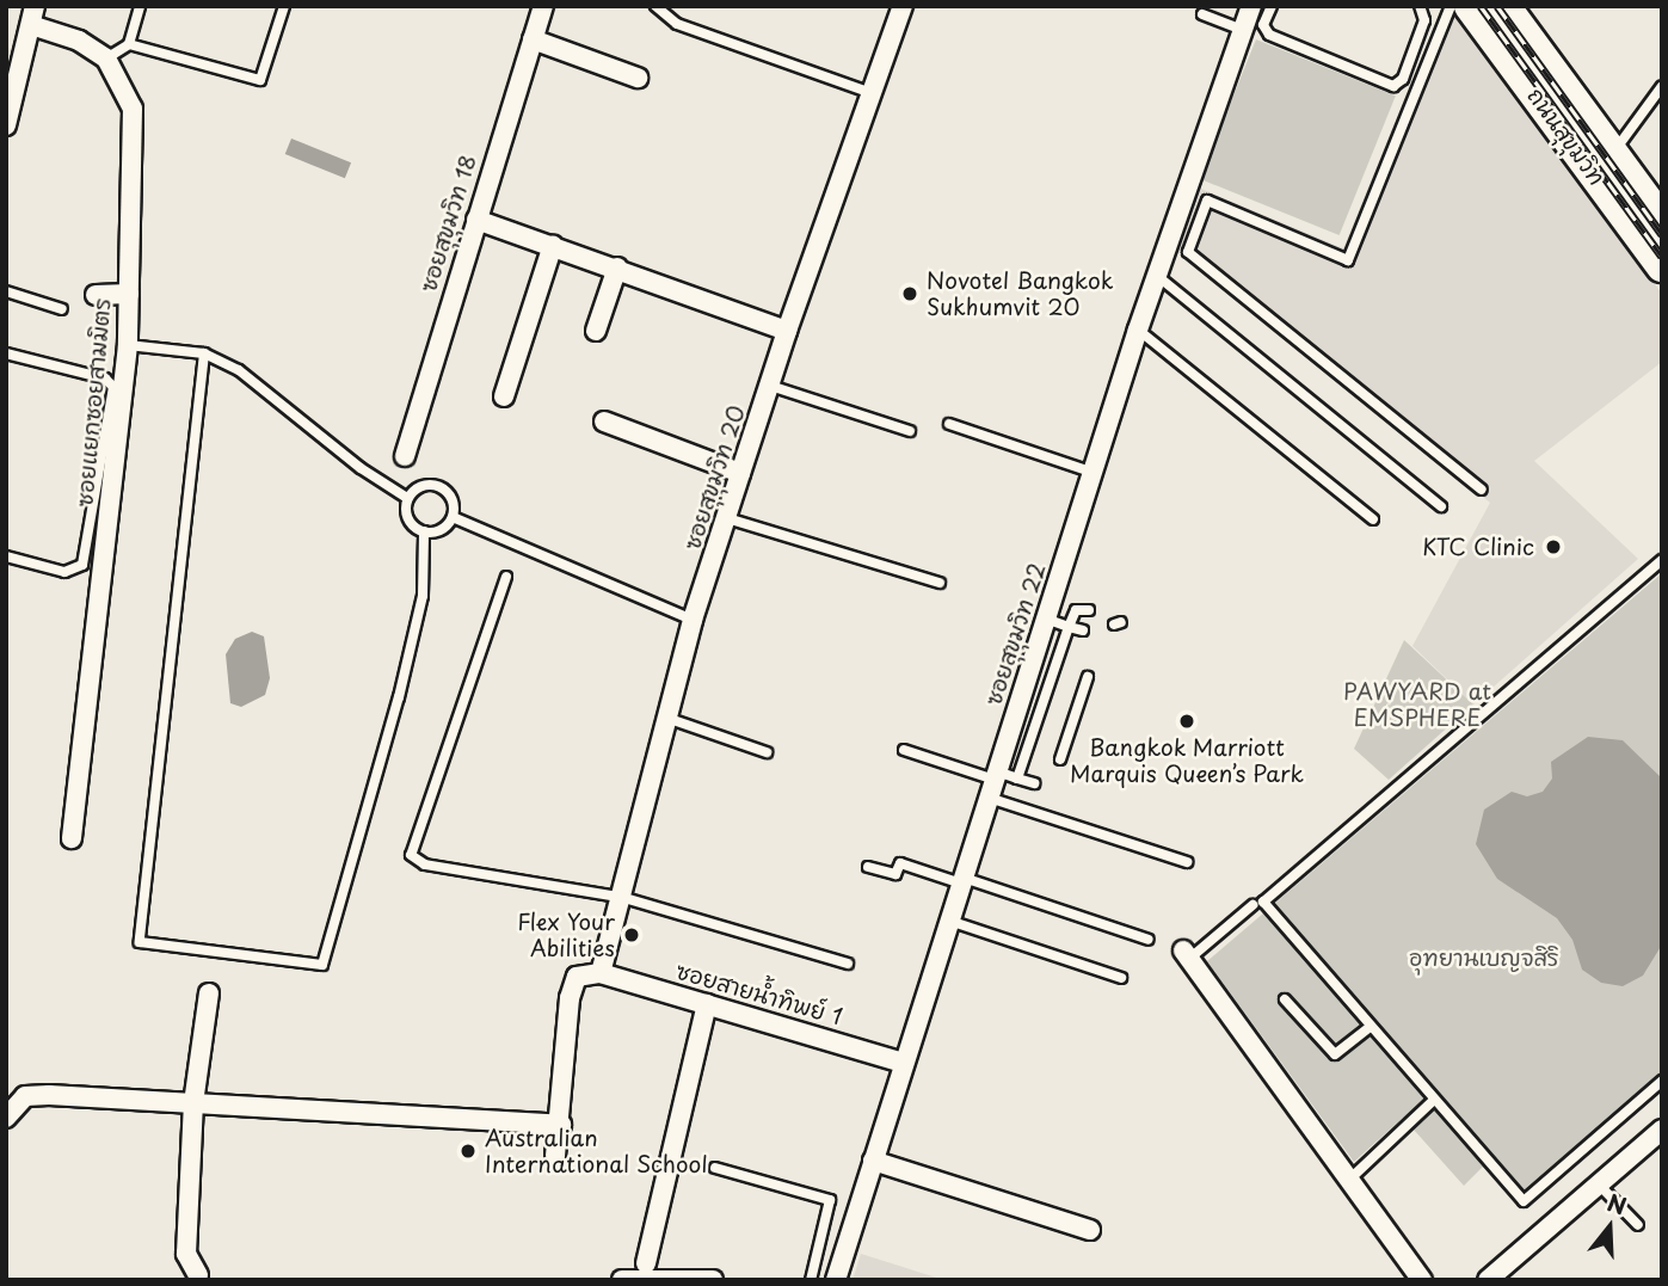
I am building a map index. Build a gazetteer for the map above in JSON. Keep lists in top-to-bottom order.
{
  "streets": {
    "main road": ["ถนนสุขุมวิท"],
    "street": [
      "ซอยสุขุมวิท 18",
      "ซอยแยกซอยสามมิตร",
      "ซอยสุขุมวิท 20",
      "ซอยสุขุมวิท 22",
      "ซอยสายน้ำทิพย์ 1"
    ]
  },
  "crossings": [
    ["ซอยสุขุมวิท 20", "ซอยสายน้ำทิพย์ 1"],
    ["ซอยสุขุมวิท 22", "ซอยสายน้ำทิพย์ 1"]
  ],
  "parks": ["PAWYARD at EMSPHERE", "อุทยานเบญจสิริ"],
  "places": [
    "Novotel Bangkok Sukhumvit 20",
    "KTC Clinic",
    "Bangkok Marriott Marquis Queen’s Park",
    "Flex Your Abilities",
    "Australian International School"
  ],
  "north": "top"
}
